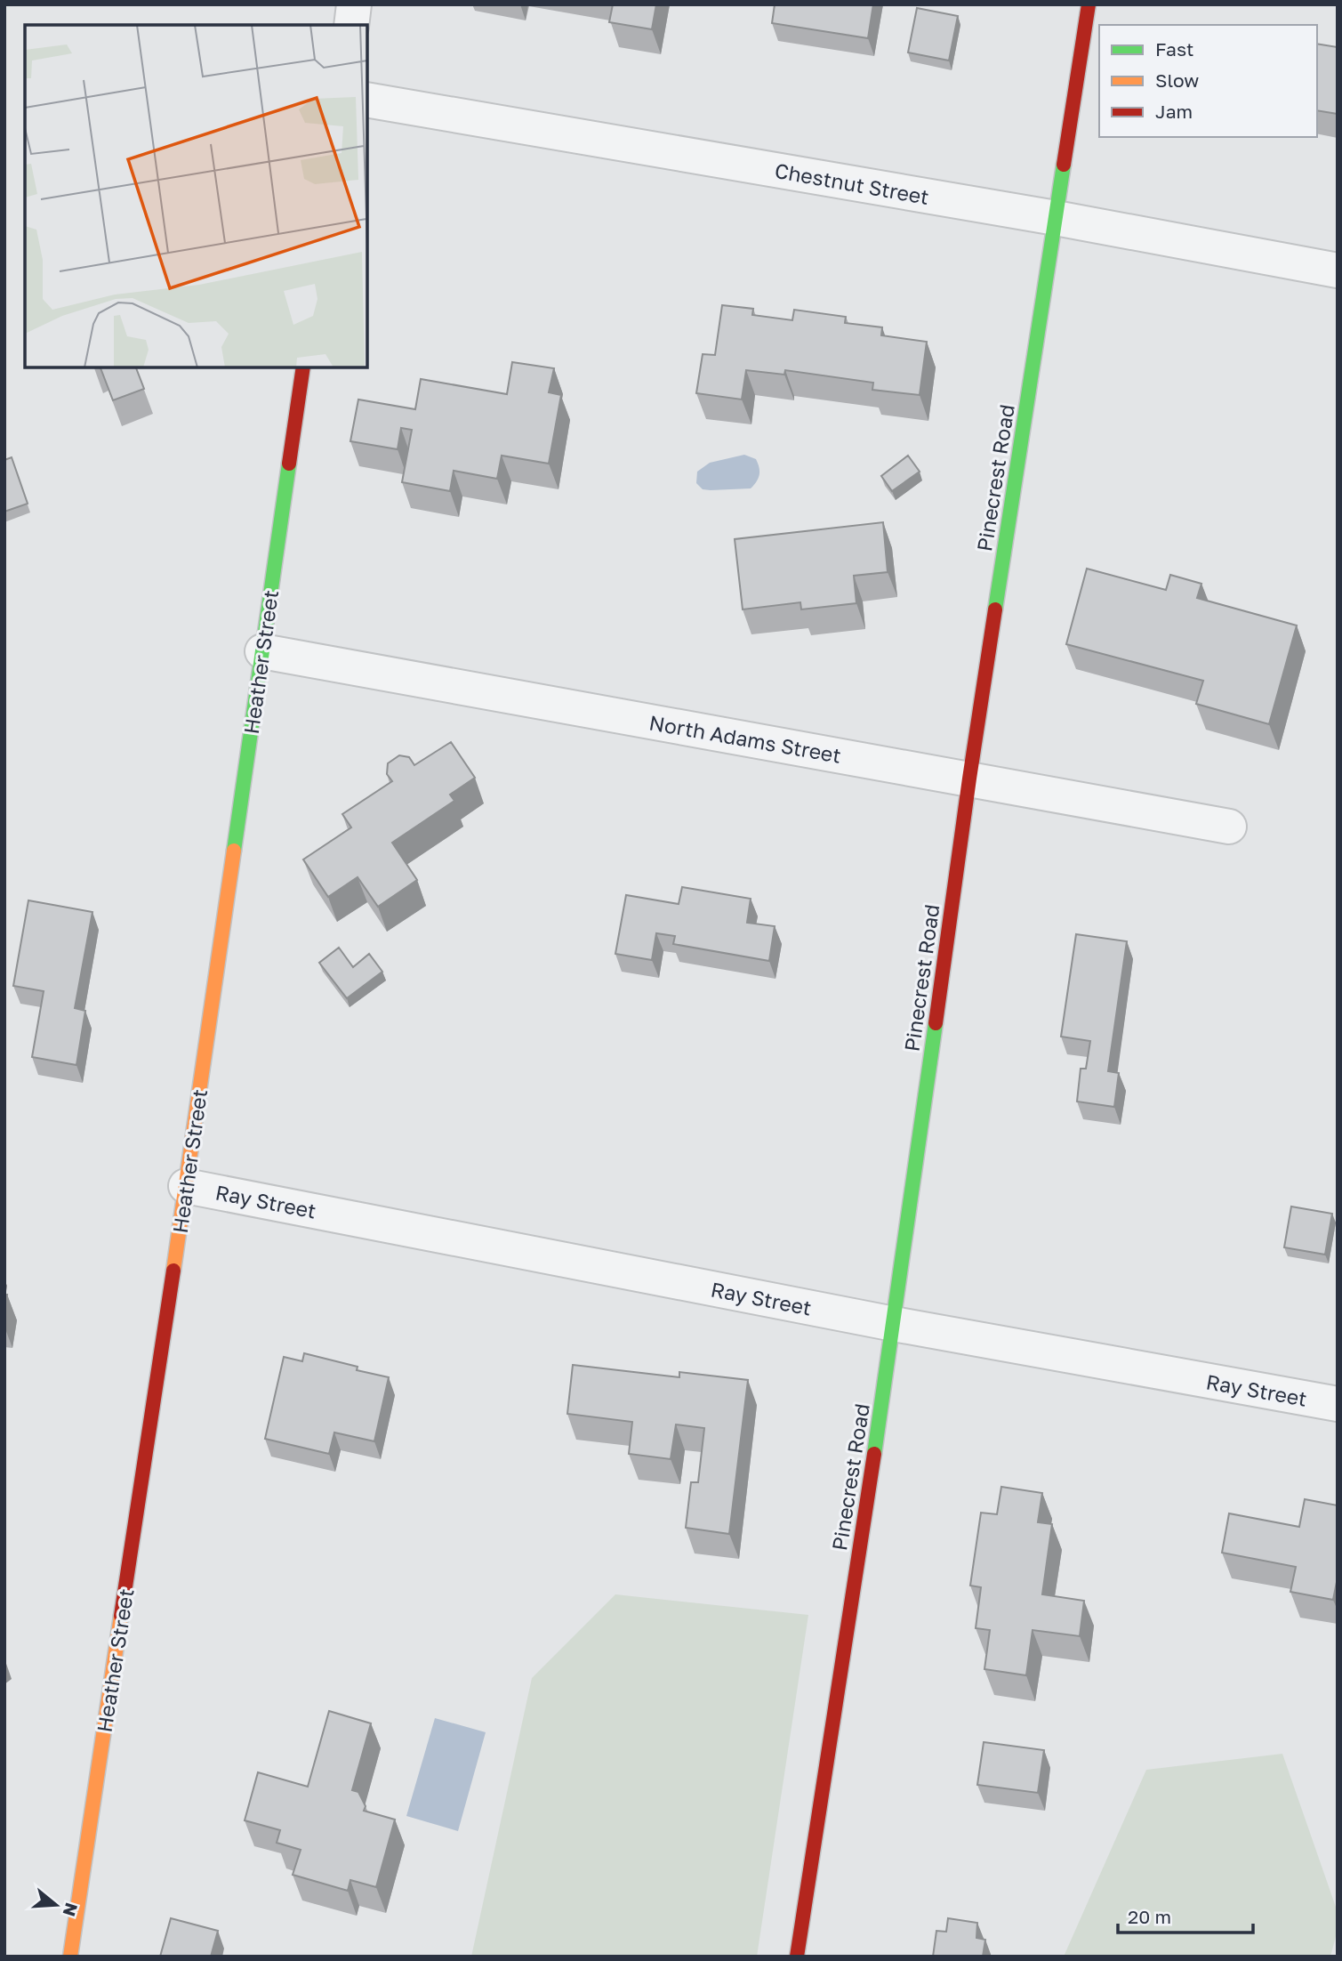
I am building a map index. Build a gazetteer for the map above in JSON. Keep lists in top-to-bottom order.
{
  "streets": {
    "street": [
      "Chestnut Street",
      "Pinecrest Road",
      "Heather Street",
      "North Adams Street",
      "Ray Street"
    ]
  },
  "crossings": [
    ["Chestnut Street", "Pinecrest Road"],
    ["Pinecrest Road", "North Adams Street"],
    ["Pinecrest Road", "Ray Street"],
    ["Heather Street", "North Adams Street"],
    ["Heather Street", "Ray Street"]
  ],
  "legend": ["Fast", "Slow", "Jam"],
  "scale_bar": "20 m",
  "north": "right"
}
